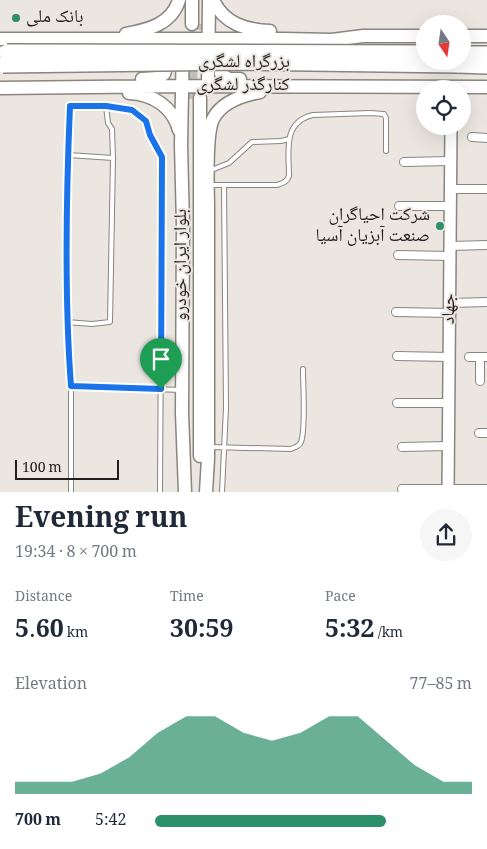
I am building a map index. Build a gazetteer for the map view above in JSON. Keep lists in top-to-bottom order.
{
  "streets": {
    "highway": ["بزرگراه لشگری"],
    "main road": ["کنارگذر لشگری", "بلوار ایران خودرو"],
    "street": ["جهاد"]
  },
  "crossings": [
    ["کنارگذر لشگری", "بلوار ایران خودرو"]
  ],
  "places": ["بانک ملی", "شرکت احیاگران صنعت آبزیان آسیا"],
  "scale_bar": "100 m",
  "north": "bottom",
  "page": {
    "scale": "100 m",
    "heading": ["Evening run", "19:34 · 8 × 700 m"],
    "stats": [
      ["Distance", "5.60 km"],
      ["Time", "30:59"],
      ["Pace", "5:32 /km"]
    ],
    "chart": ["Elevation", "77–85 m"],
    "list": [
      {
        "name": "700 m",
        "note": "5:42"
      }
    ]
  }
}
